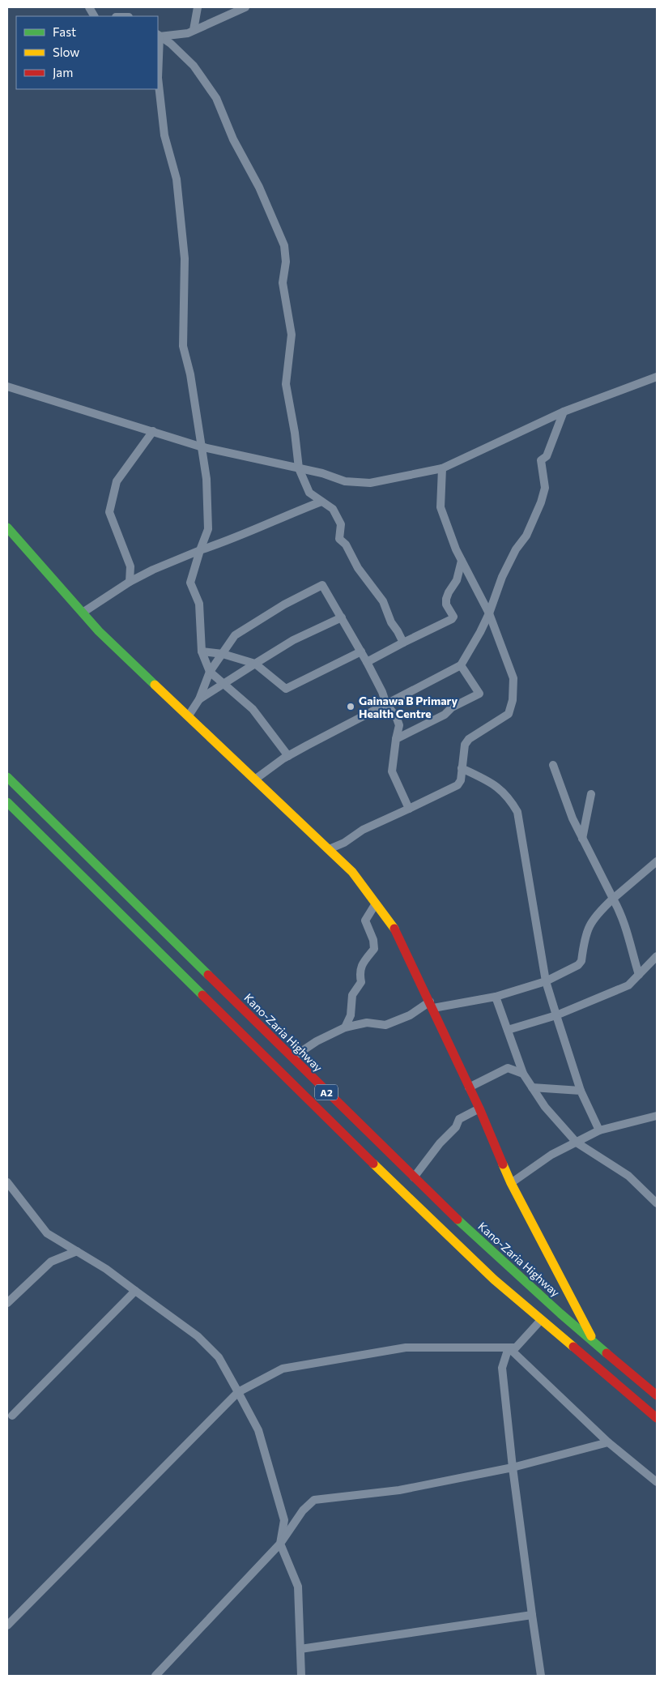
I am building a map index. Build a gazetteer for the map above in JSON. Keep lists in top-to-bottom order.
{
  "streets": {
    "main road": ["Kano-Zaria Highway", "A2"]
  },
  "places": ["Gainawa B Primary Health Centre"],
  "legend": ["Fast", "Slow", "Jam"]
}
